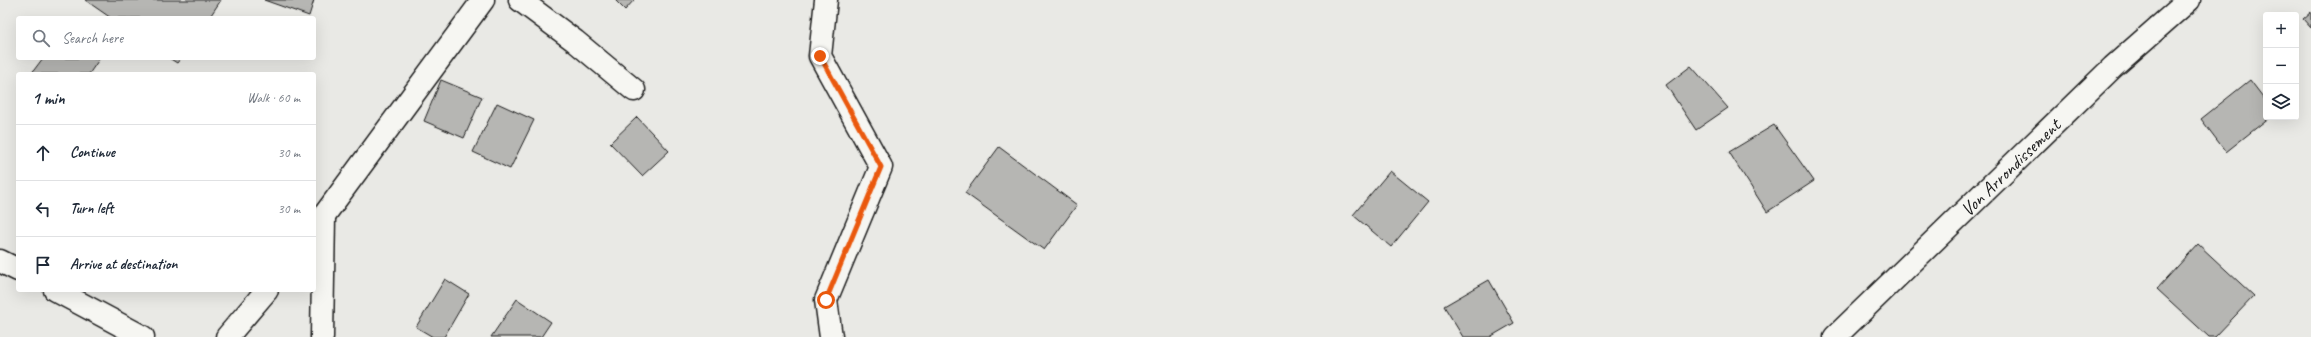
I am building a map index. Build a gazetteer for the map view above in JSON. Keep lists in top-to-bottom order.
{
  "streets": {
    "street": ["Von Arrondissement"]
  },
  "page": {
    "map_buttons": ["+", "−"],
    "search": "Search here",
    "heading": ["1 min", "Walk · 60 m"],
    "list": [
      ["Continue", "30 m"],
      ["Turn left", "30 m"],
      "Arrive at destination"
    ]
  }
}
